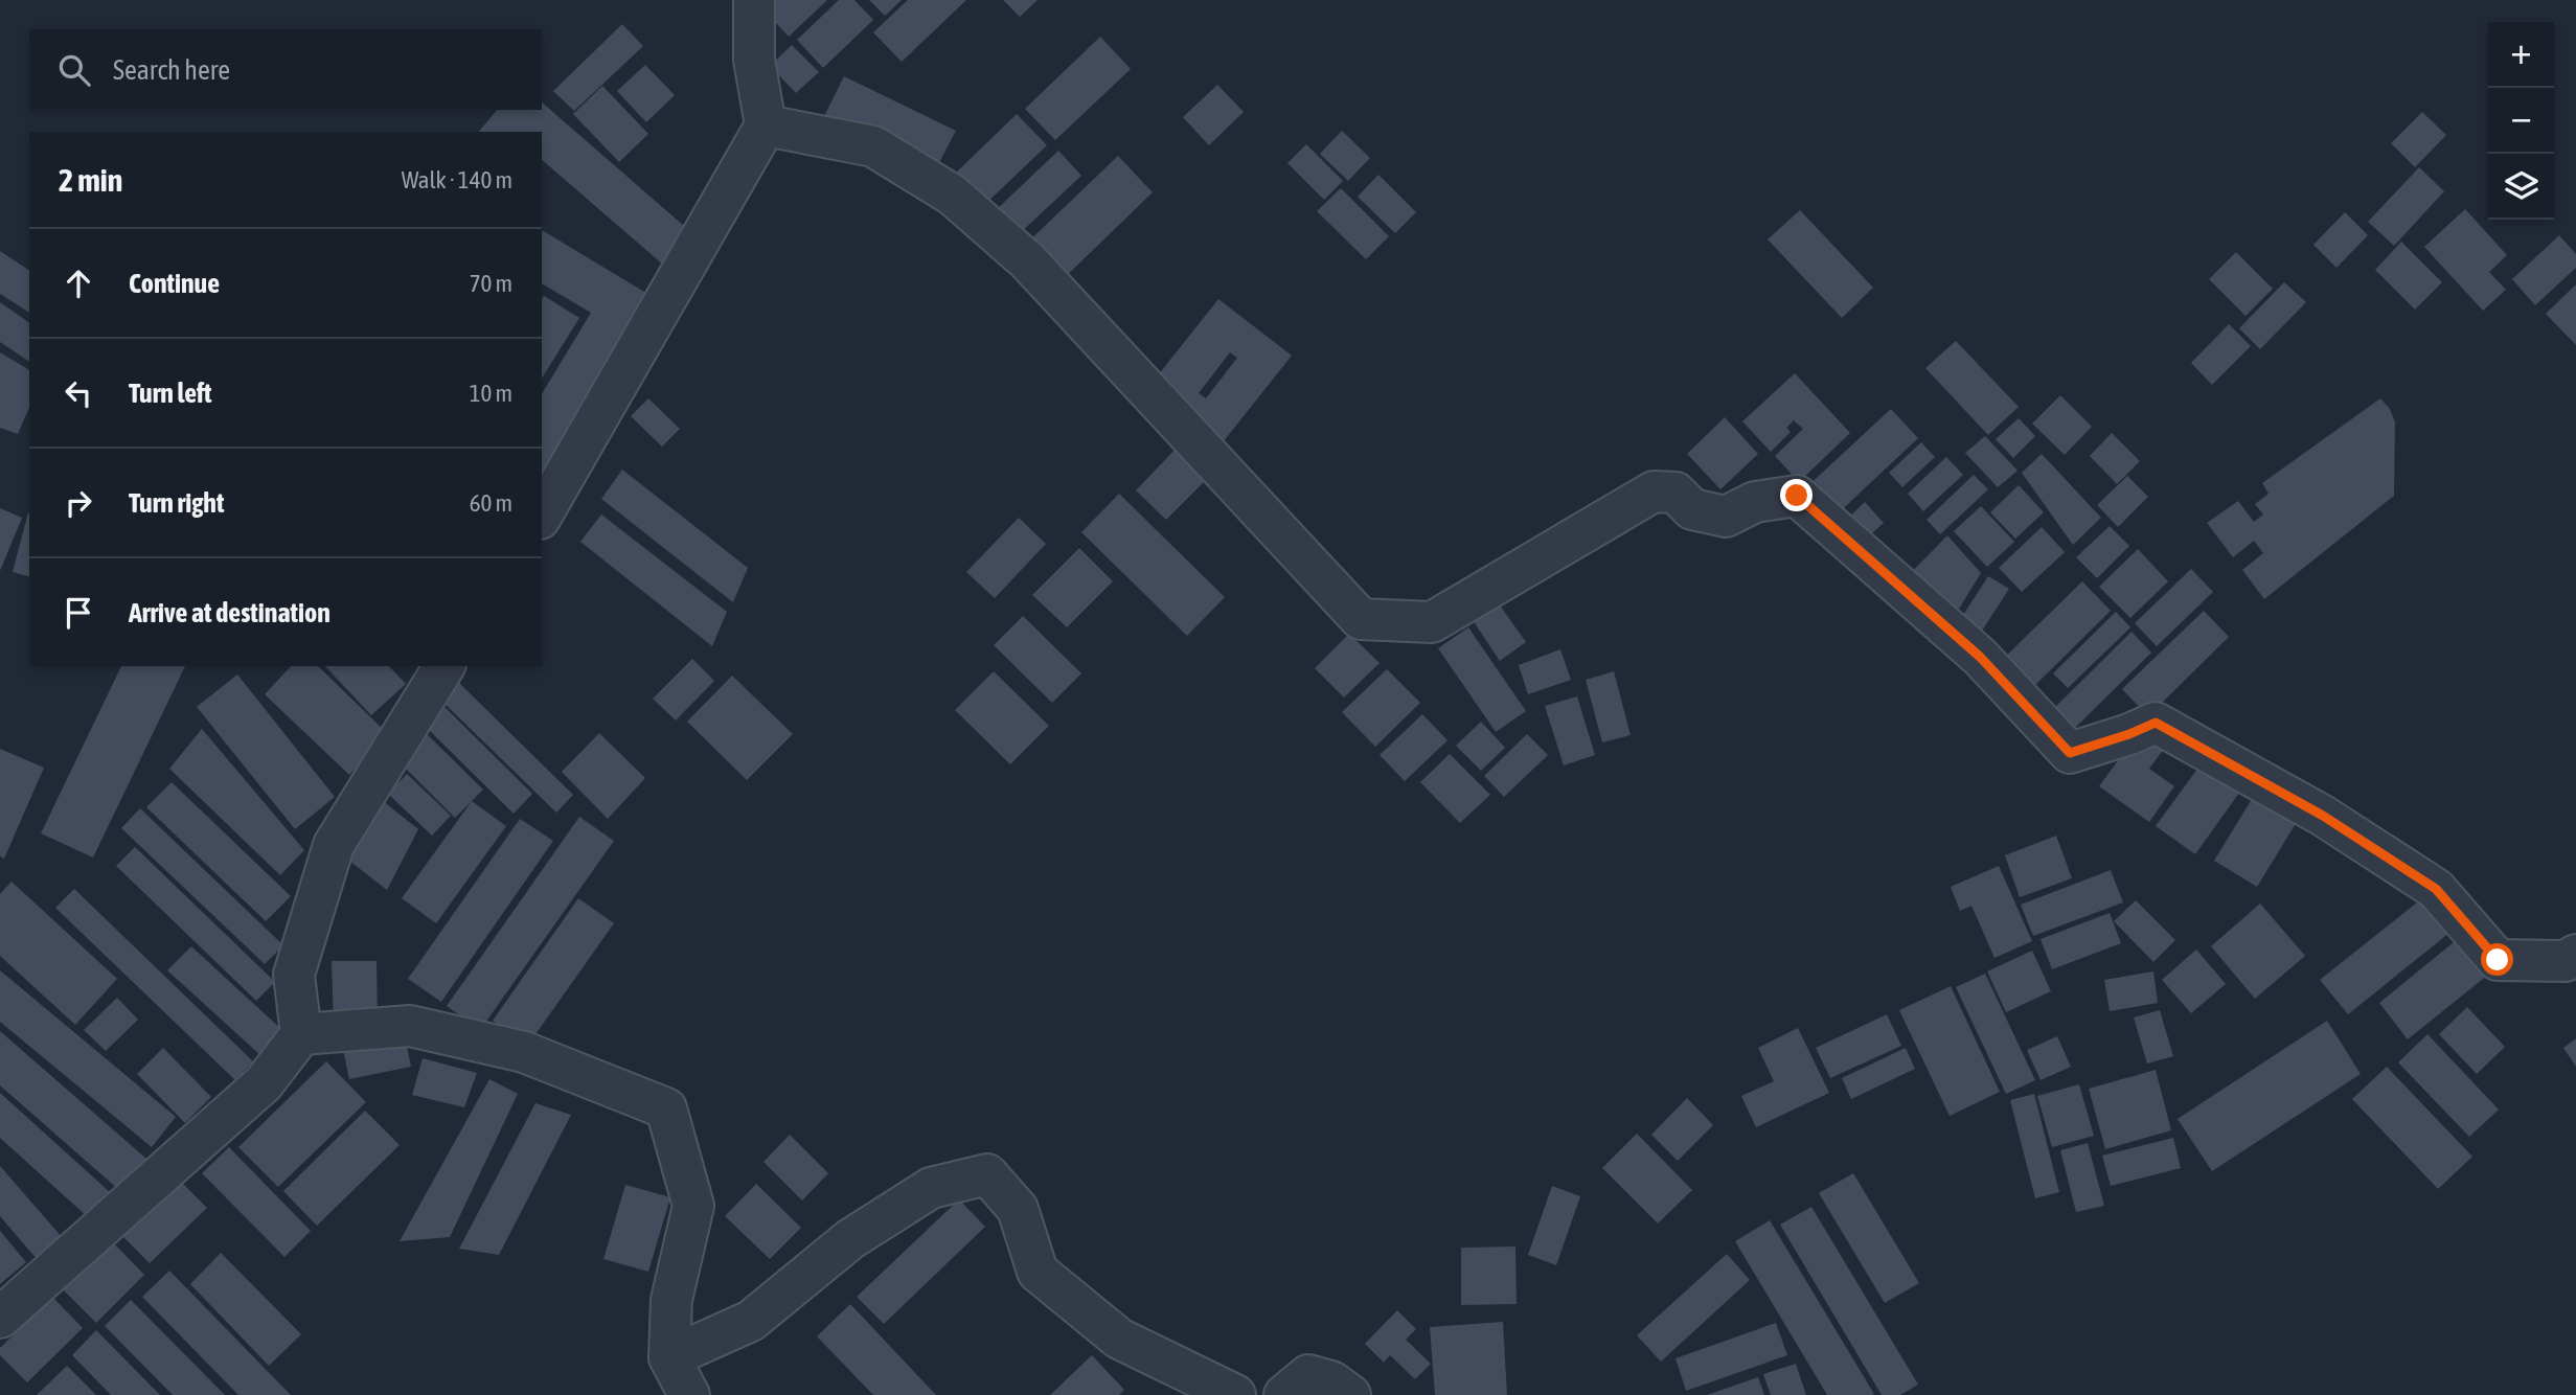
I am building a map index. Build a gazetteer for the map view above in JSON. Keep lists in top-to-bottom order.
{
  "page": {
    "map_buttons": ["+", "−"],
    "search": "Search here",
    "heading": ["2 min", "Walk · 140 m"],
    "list": [
      ["Continue", "70 m"],
      ["Turn left", "10 m"],
      ["Turn right", "60 m"],
      "Arrive at destination"
    ]
  }
}
